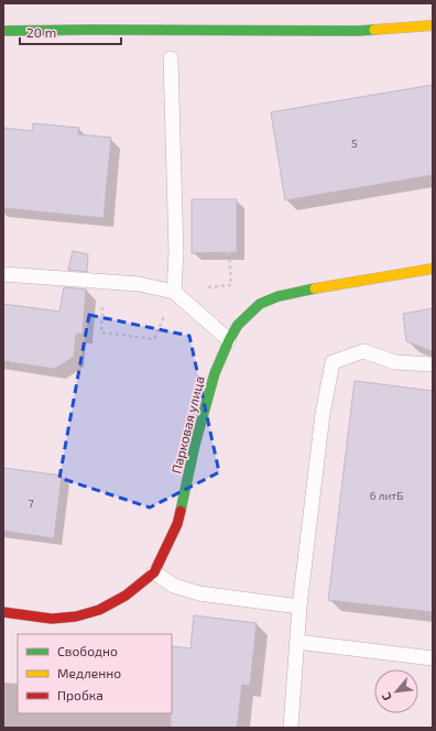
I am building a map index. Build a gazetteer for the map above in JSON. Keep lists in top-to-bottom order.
{
  "streets": {
    "street": ["Парковая улица"]
  },
  "house_numbers": ["5", "6 литБ", "7"],
  "legend": ["Свободно", "Медленно", "Пробка"],
  "scale_bar": "20 m",
  "north": "bottom left"
}
